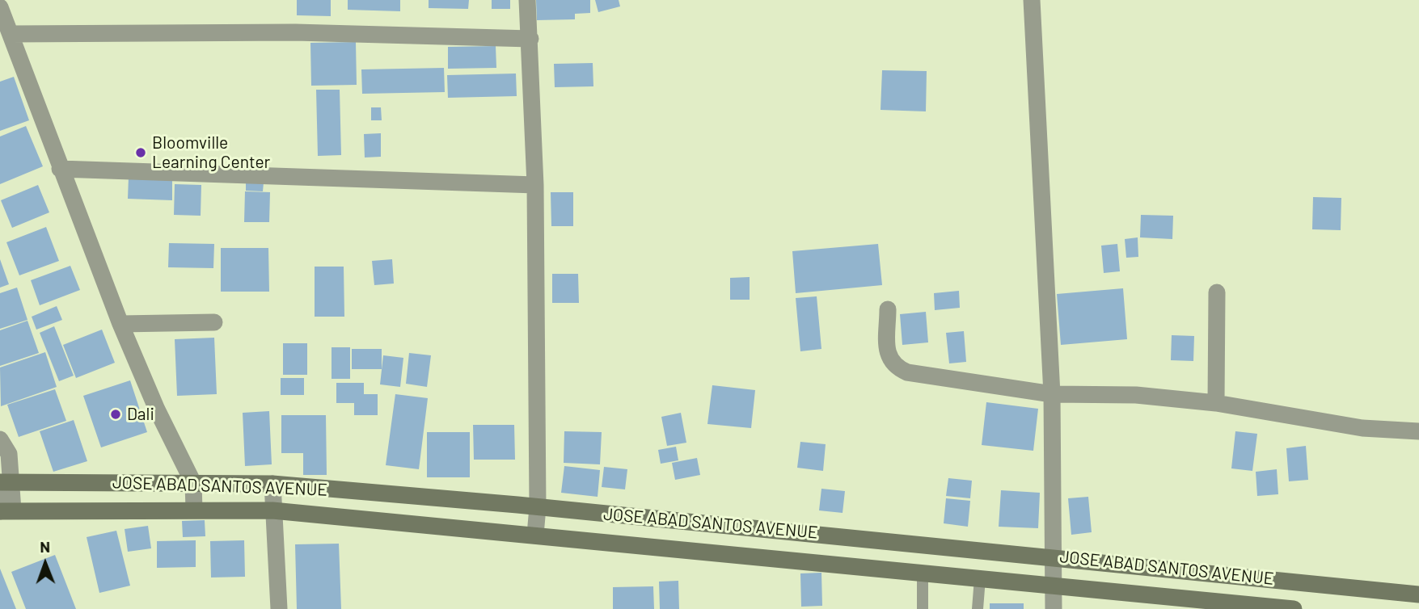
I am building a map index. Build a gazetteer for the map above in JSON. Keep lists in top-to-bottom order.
{
  "streets": {
    "main road": ["JOSE ABAD SANTOS AVENUE"]
  },
  "places": ["Bloomville Learning Center", "Dali"],
  "north": "top"
}
